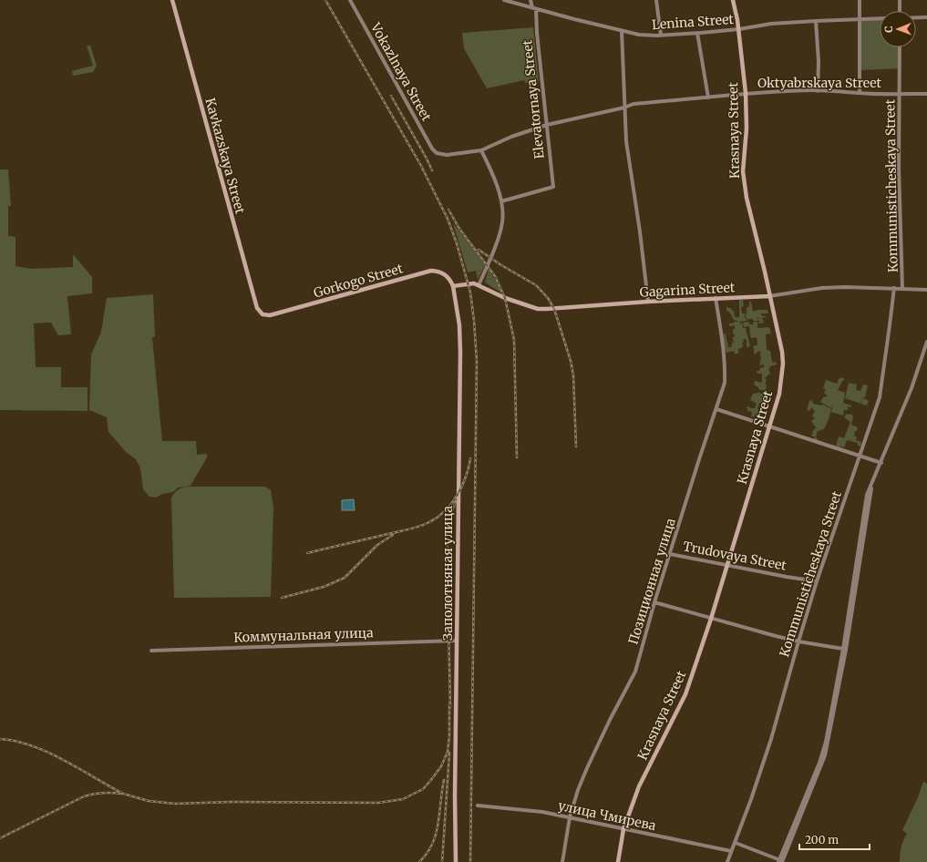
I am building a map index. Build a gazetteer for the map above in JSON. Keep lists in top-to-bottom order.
{
  "streets": {
    "main road": [
      "Krasnaya Street",
      "Kavkazskaya Street",
      "Gorkogo Street",
      "Gagarina Street",
      "Заполотняная улица"
    ],
    "street": [
      "Lenina Street",
      "Vokazlnaya Street",
      "Oktyabrskaya Street",
      "Elevatornaya Street",
      "Kommunisticheskaya Street",
      "Trudovaya Street",
      "Позиционная улица",
      "Коммунальная улица",
      "улица Чмирева"
    ]
  },
  "crossings": [
    ["Lenina Street", "Elevatornaya Street"],
    ["Lenina Street", "Krasnaya Street"],
    ["Vokazlnaya Street", "Oktyabrskaya Street"],
    ["Oktyabrskaya Street", "Elevatornaya Street"],
    ["Oktyabrskaya Street", "Krasnaya Street"],
    ["Oktyabrskaya Street", "Kommunisticheskaya Street"],
    ["Krasnaya Street", "Gagarina Street"],
    ["Krasnaya Street", "Trudovaya Street"],
    ["Krasnaya Street", "улица Чмирева"],
    ["Kavkazskaya Street", "Gorkogo Street"],
    ["Kommunisticheskaya Street", "Gagarina Street"],
    ["Kommunisticheskaya Street", "Trudovaya Street"],
    ["Kommunisticheskaya Street", "улица Чмирева"],
    ["Gorkogo Street", "Gagarina Street"],
    ["Gorkogo Street", "Заполотняная улица"],
    ["Gagarina Street", "Заполотняная улица"],
    ["Gagarina Street", "Позиционная улица"],
    ["Trudovaya Street", "Позиционная улица"],
    ["Заполотняная улица", "Коммунальная улица"],
    ["Позиционная улица", "улица Чмирева"]
  ],
  "scale_bar": "200 m",
  "north": "left"
}
